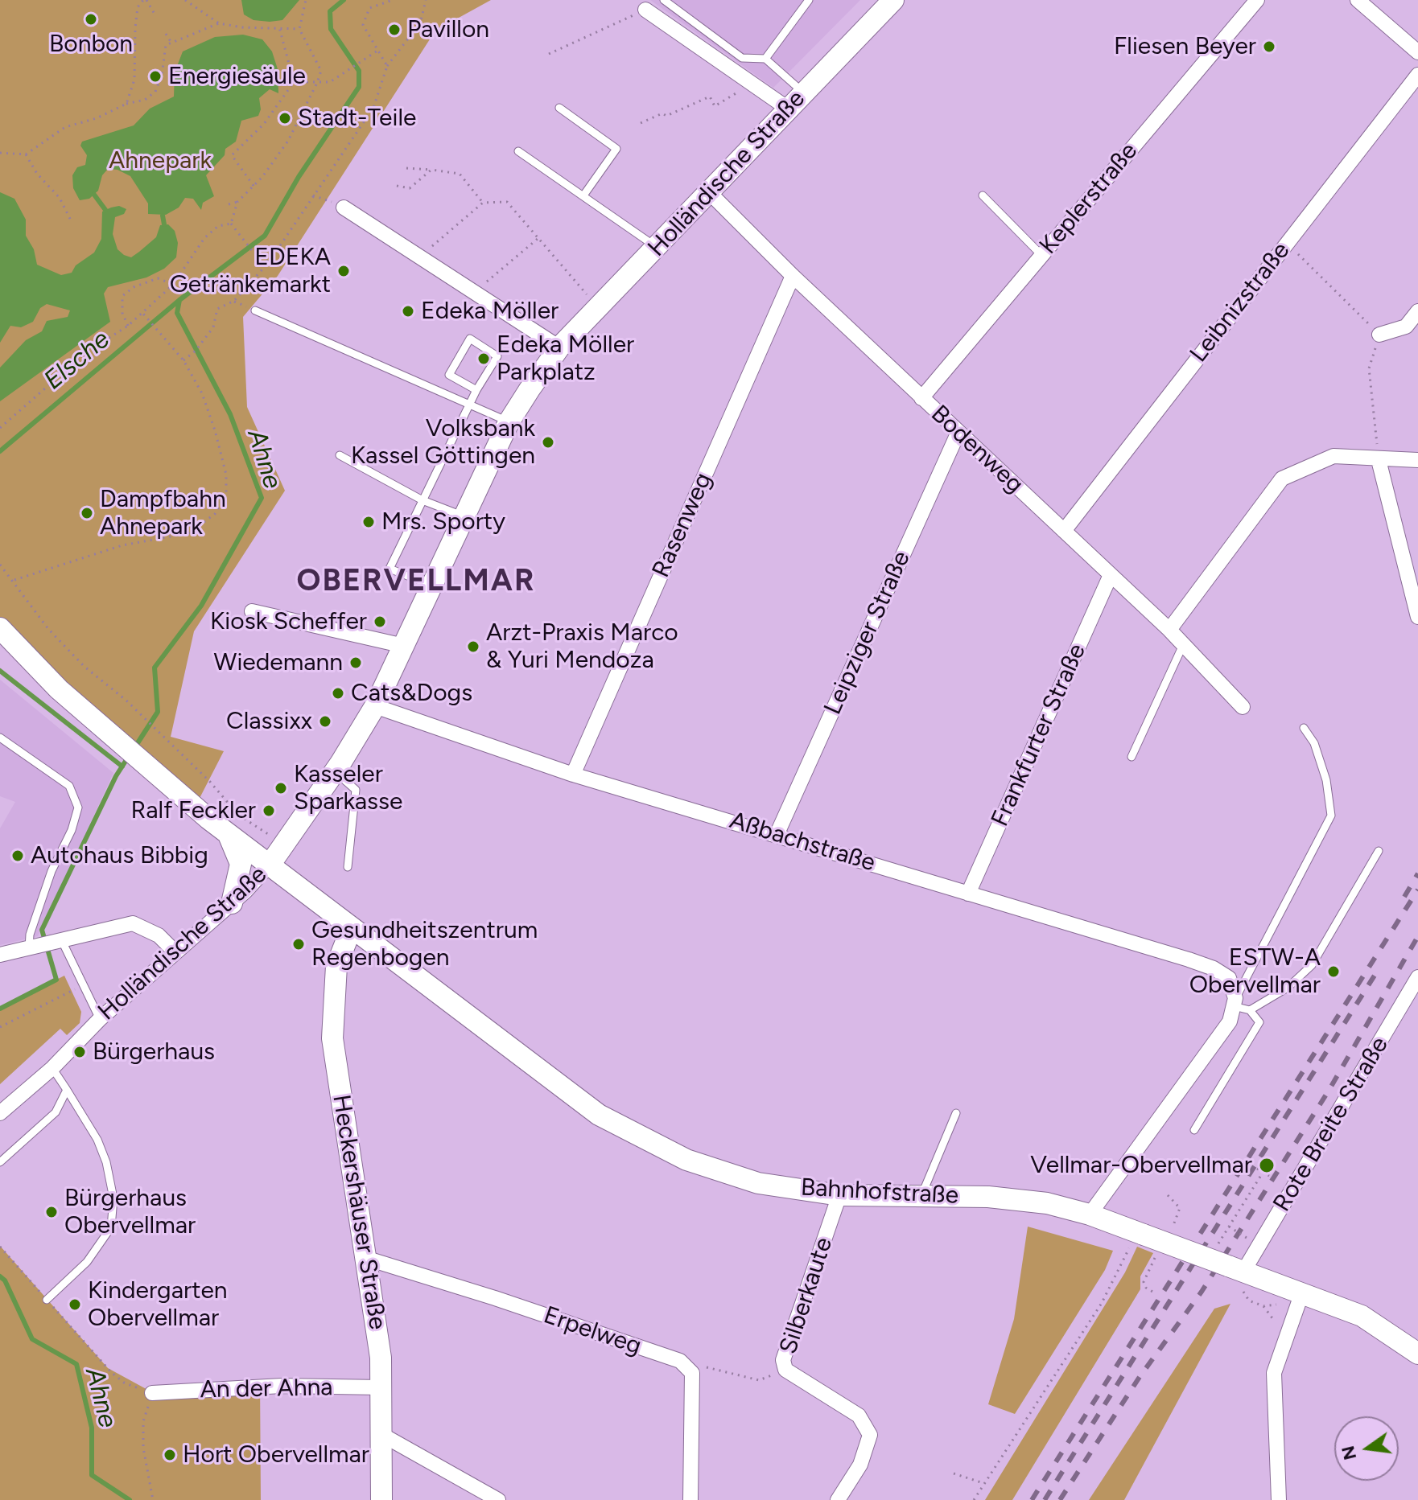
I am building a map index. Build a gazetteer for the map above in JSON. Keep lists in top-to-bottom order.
{
  "streets": {
    "main road": ["Holländische Straße", "Bahnhofstraße", "Heckershäuser Straße"],
    "street": [
      "Keplerstraße",
      "Leibnizstraße",
      "Bodenweg",
      "Rasenweg",
      "Leipziger Straße",
      "Frankfurter Straße",
      "Aßbachstraße",
      "Rote Breite Straße",
      "Silberkaute",
      "Erpelweg",
      "An der Ahna"
    ]
  },
  "crossings": [
    ["Holländische Straße", "Bodenweg"],
    ["Holländische Straße", "Aßbachstraße"],
    ["Holländische Straße", "Bahnhofstraße"],
    ["Keplerstraße", "Bodenweg"],
    ["Leibnizstraße", "Bodenweg"],
    ["Bodenweg", "Rasenweg"],
    ["Bodenweg", "Leipziger Straße"],
    ["Bodenweg", "Frankfurter Straße"],
    ["Rasenweg", "Aßbachstraße"],
    ["Leipziger Straße", "Aßbachstraße"],
    ["Frankfurter Straße", "Aßbachstraße"],
    ["Rote Breite Straße", "Bahnhofstraße"],
    ["Bahnhofstraße", "Heckershäuser Straße"],
    ["Bahnhofstraße", "Silberkaute"],
    ["Heckershäuser Straße", "Erpelweg"],
    ["Heckershäuser Straße", "An der Ahna"]
  ],
  "districts": ["OBERVELLMAR"],
  "water": ["Elsche", "Ahne"],
  "parks": ["Ahnepark"],
  "places": [
    "Bonbon",
    "Pavillon",
    "Fliesen Beyer",
    "Energiesäule",
    "Stadt-Teile",
    "EDEKA Getränkemarkt",
    "Edeka Möller",
    "Edeka Möller Parkplatz",
    "Volksbank Kassel Göttingen",
    "Dampfbahn Ahnepark",
    "Mrs. Sporty",
    "Kiosk Scheffer",
    "Arzt-Praxis Marco & Yuri Mendoza",
    "Wiedemann",
    "Cats&Dogs",
    "Classixx",
    "Kasseler Sparkasse",
    "Ralf Feckler",
    "Autohaus Bibbig",
    "Gesundheitszentrum Regenbogen",
    "ESTW-A Obervellmar",
    "Bürgerhaus",
    "Vellmar-Obervellmar",
    "Bürgerhaus Obervellmar",
    "Kindergarten Obervellmar",
    "Hort Obervellmar"
  ],
  "north": "left"
}
